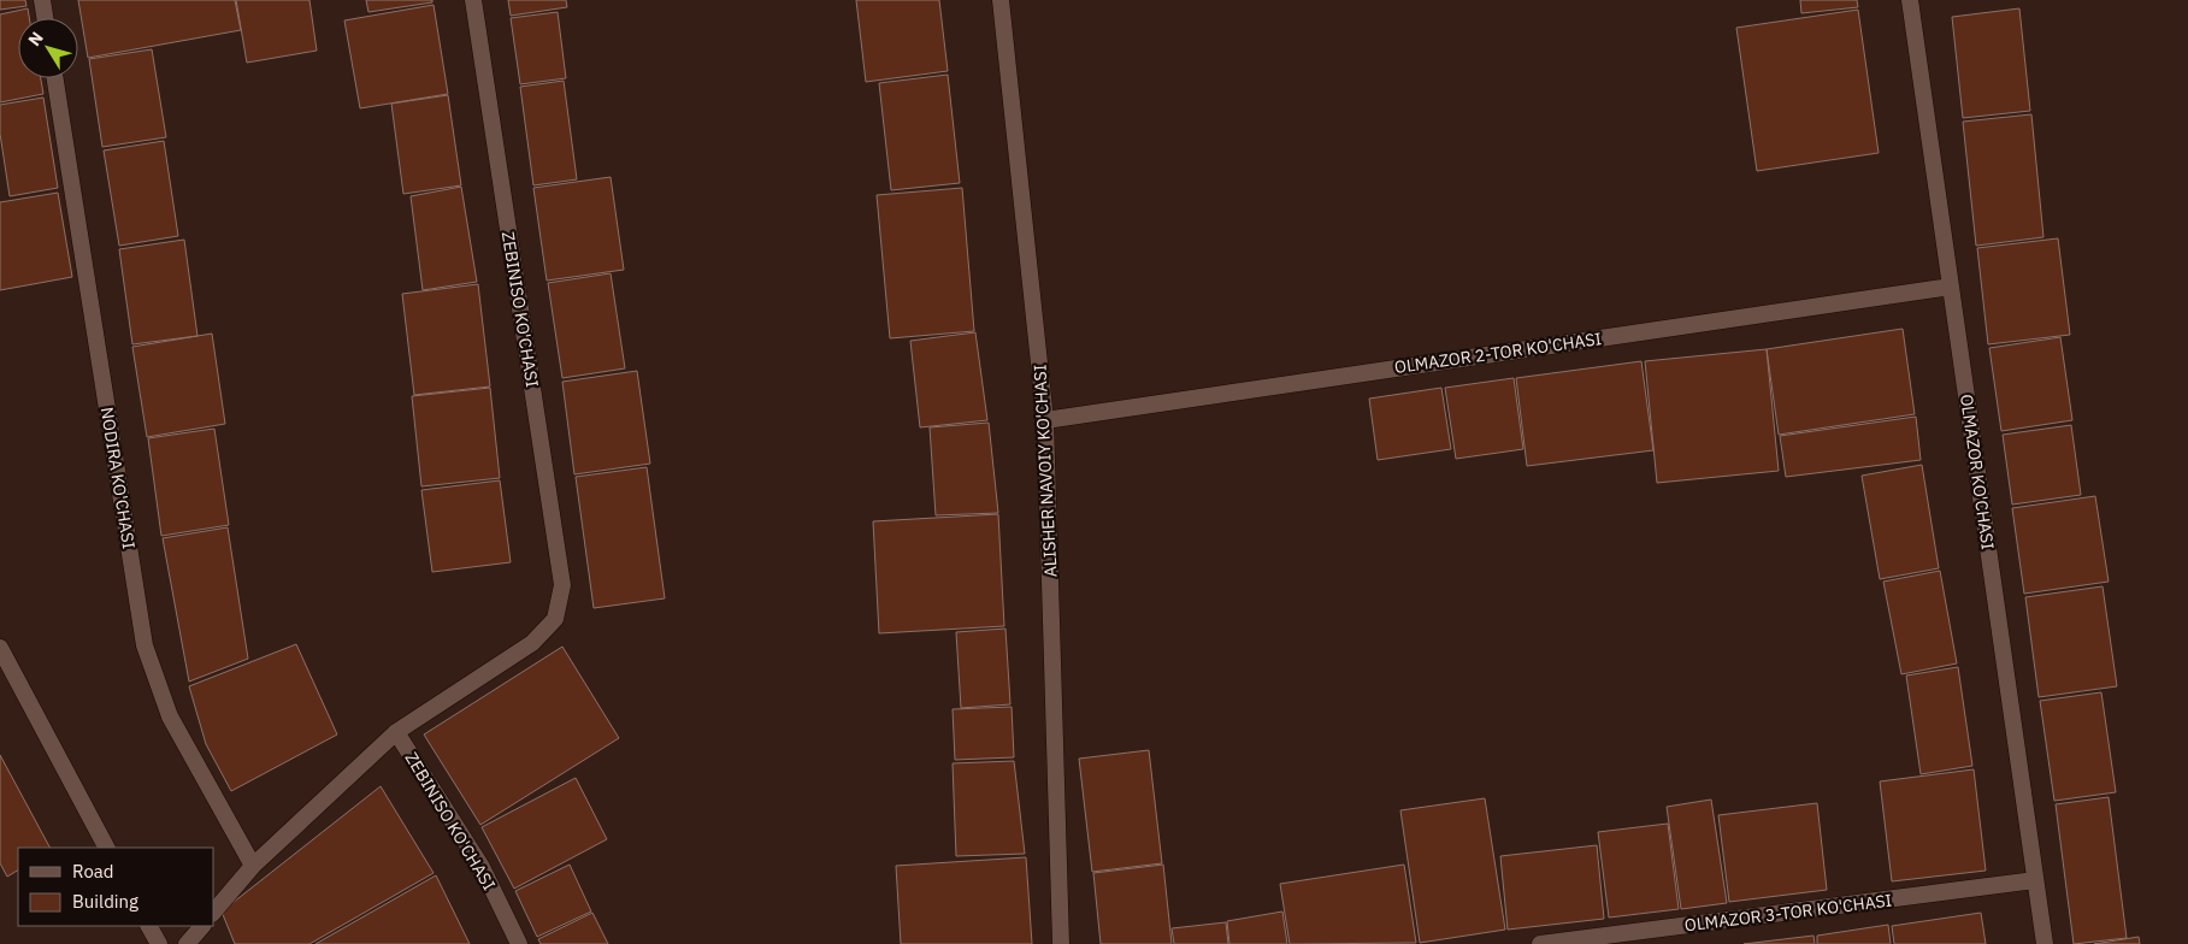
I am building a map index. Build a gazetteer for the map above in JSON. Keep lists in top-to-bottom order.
{
  "streets": {
    "street": [
      "ZEBINISO KO'CHASI",
      "OLMAZOR 2-TOR KO'CHASI",
      "ALISHER NAVOIY KO'CHASI",
      "OLMAZOR KO'CHASI",
      "NODIRA KO'CHASI",
      "OLMAZOR 3-TOR KO'CHASI"
    ]
  },
  "crossings": [
    ["OLMAZOR 2-TOR KO'CHASI", "ALISHER NAVOIY KO'CHASI"],
    ["OLMAZOR 2-TOR KO'CHASI", "OLMAZOR KO'CHASI"],
    ["OLMAZOR KO'CHASI", "OLMAZOR 3-TOR KO'CHASI"]
  ],
  "legend": ["Road", "Building"],
  "north": "top left"
}
